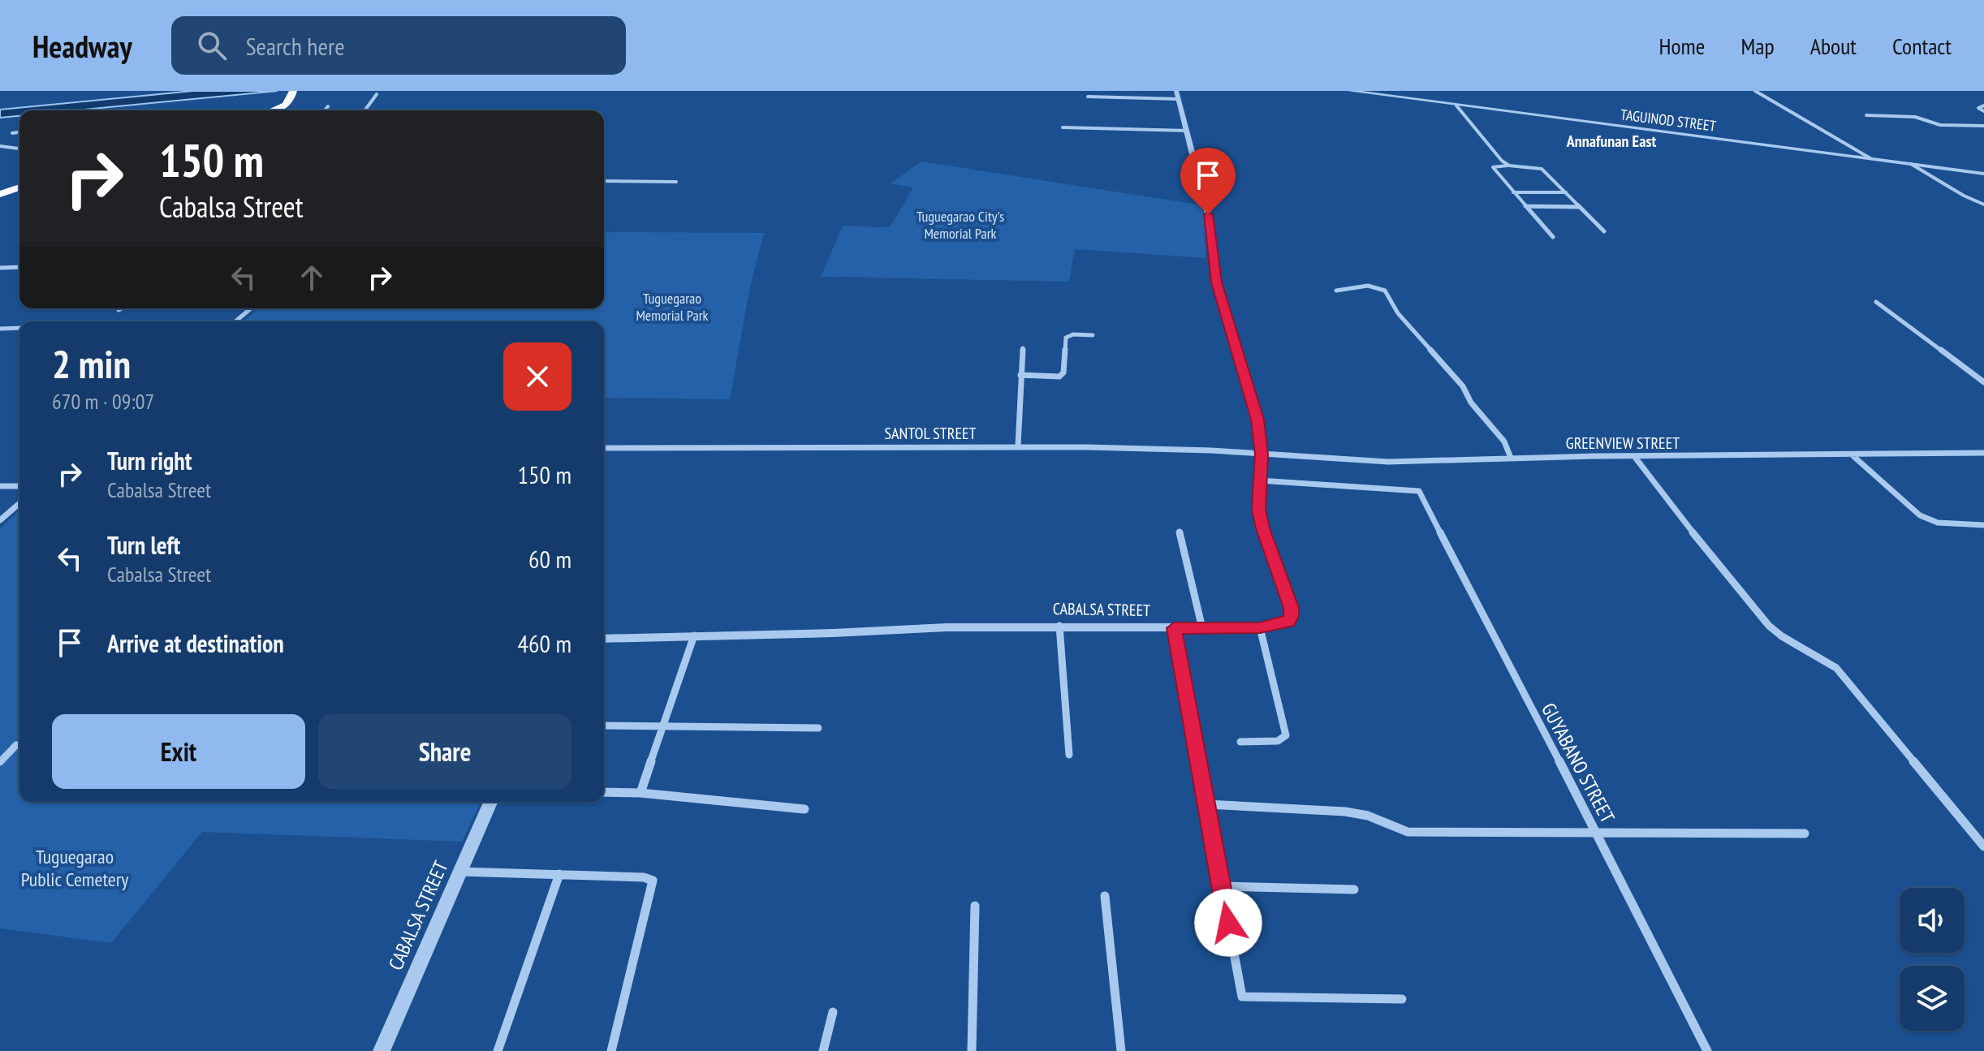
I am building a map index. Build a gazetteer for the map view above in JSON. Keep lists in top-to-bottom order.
{
  "streets": {
    "street": [
      "TAGUINOD STREET",
      "SANTOL STREET",
      "GREENVIEW STREET",
      "CABALSA STREET",
      "GUYABANO STREET"
    ]
  },
  "crossings": [
    ["SANTOL STREET", "GREENVIEW STREET"],
    ["SANTOL STREET", "CABALSA STREET"],
    ["GREENVIEW STREET", "CABALSA STREET"],
    ["CABALSA STREET", "GUYABANO STREET"]
  ],
  "districts": ["Annafunan East"],
  "parks": ["Tuguegarao City's Memorial Park", "Tuguegarao Memorial Park", "Tuguegarao Public Cemetery"],
  "page": {
    "header": "Headway",
    "search": "Search here",
    "nav": [
      "Home",
      "Map",
      "About",
      "Contact"
    ],
    "turn": ["150 m", "Cabalsa Street"],
    "heading": ["2 min", "670 m · 09:07"],
    "list": [
      {
        "name": "Turn right",
        "note": "Cabalsa Street",
        "value": "150 m"
      },
      {
        "name": "Turn left",
        "note": "Cabalsa Street",
        "value": "60 m"
      },
      {
        "name": "Arrive at destination",
        "value": "460 m"
      }
    ],
    "buttons": ["Exit", "Share"]
  }
}
